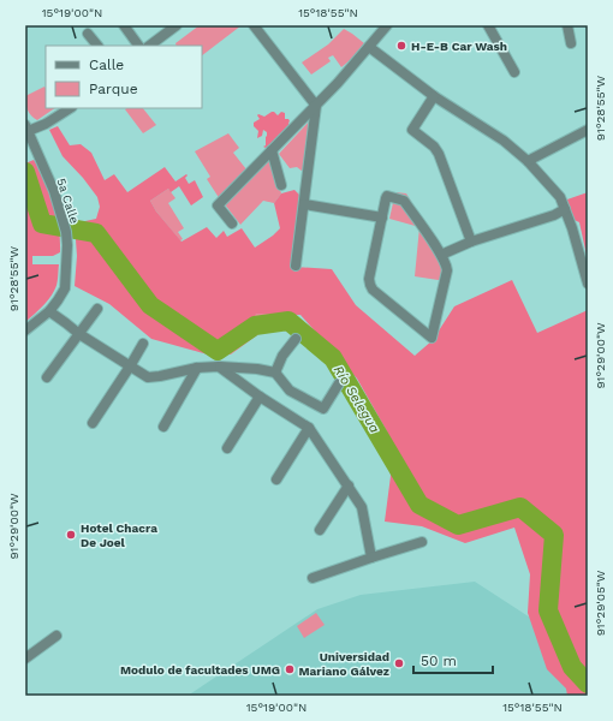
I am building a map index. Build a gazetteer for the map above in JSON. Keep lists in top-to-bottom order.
{
  "streets": {
    "street": ["5a Calle"]
  },
  "water": ["Río Selegua"],
  "places": [
    "H-E-B Car Wash",
    "Hotel Chacra De Joel",
    "Universidad Mariano Gálvez",
    "Modulo de facultades UMG"
  ],
  "legend": ["Calle", "Parque"],
  "scale_bar": "50 m",
  "coordinates": [
    "15°19'00\"N",
    "15°18'55\"N",
    "91°28'55\"W",
    "91°29'00\"W",
    "91°29'05\"W"
  ]
}
